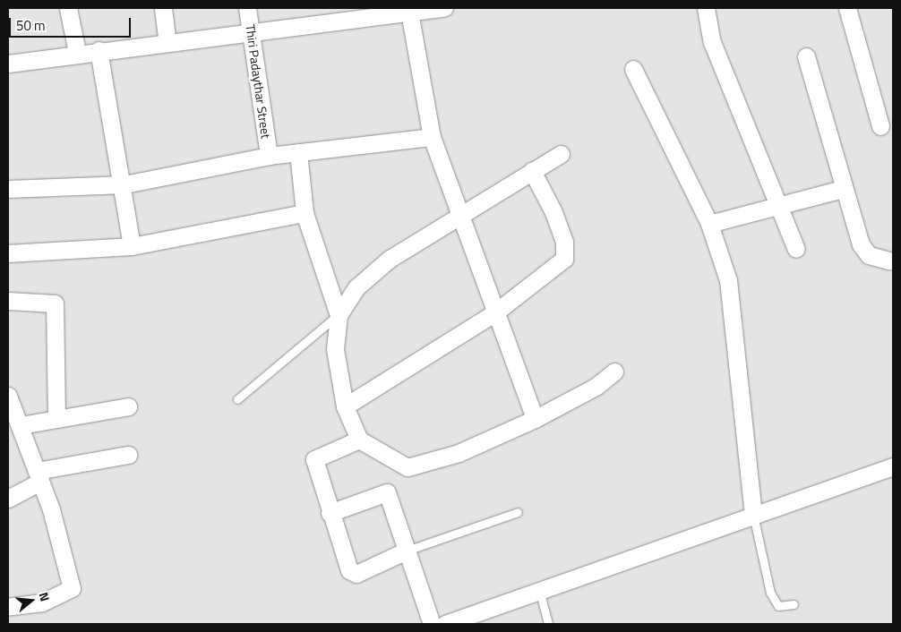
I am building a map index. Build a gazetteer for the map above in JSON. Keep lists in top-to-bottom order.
{
  "streets": {
    "street": ["Thiri Padaythar Street"]
  },
  "scale_bar": "50 m",
  "north": "right"
}
